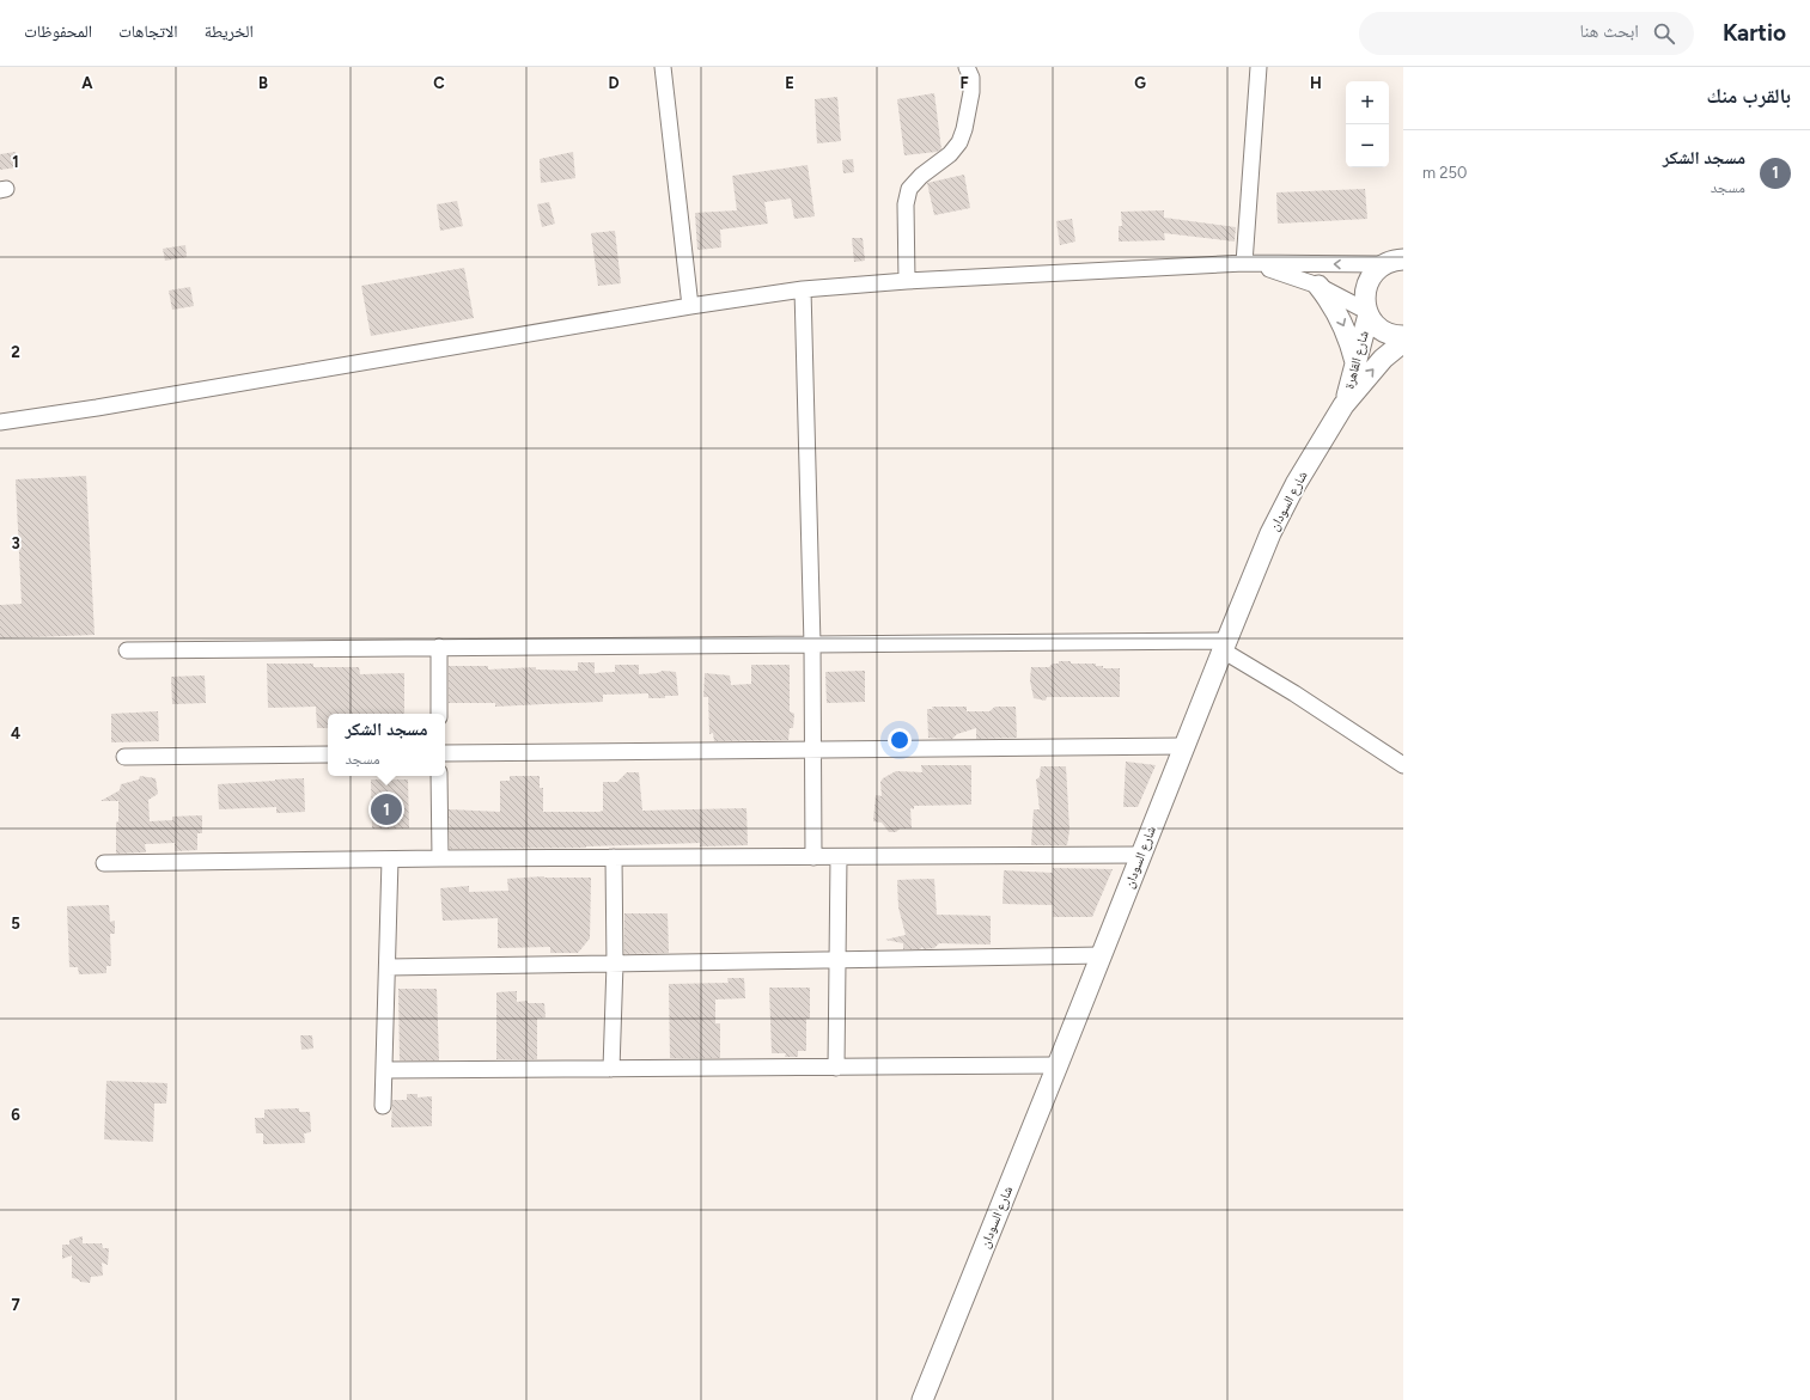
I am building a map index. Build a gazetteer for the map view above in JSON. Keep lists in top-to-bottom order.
{
  "streets": {
    "main road": ["شارع القاهرة", "شارع السودان"]
  },
  "crossings": [
    ["شارع القاهرة", "شارع السودان"]
  ],
  "page": {
    "header": "Kartio",
    "search": "ابحث هنا",
    "nav": ["الخريطة", "الاتجاهات", "المحفوظات"],
    "heading": "بالقرب منك",
    "map_buttons": ["+", "−"],
    "list": [
      {
        "mark": "1",
        "name": "مسجد الشكر",
        "note": "مسجد",
        "value": "250 m"
      }
    ],
    "popup": ["مسجد الشكر", "مسجد"],
    "pins": "1"
  },
  "grid": {
    "columns": [
      "A",
      "B",
      "C",
      "D",
      "E",
      "F",
      "G",
      "H"
    ],
    "rows": [
      "1",
      "2",
      "3",
      "4",
      "5",
      "6",
      "7"
    ]
  }
}
